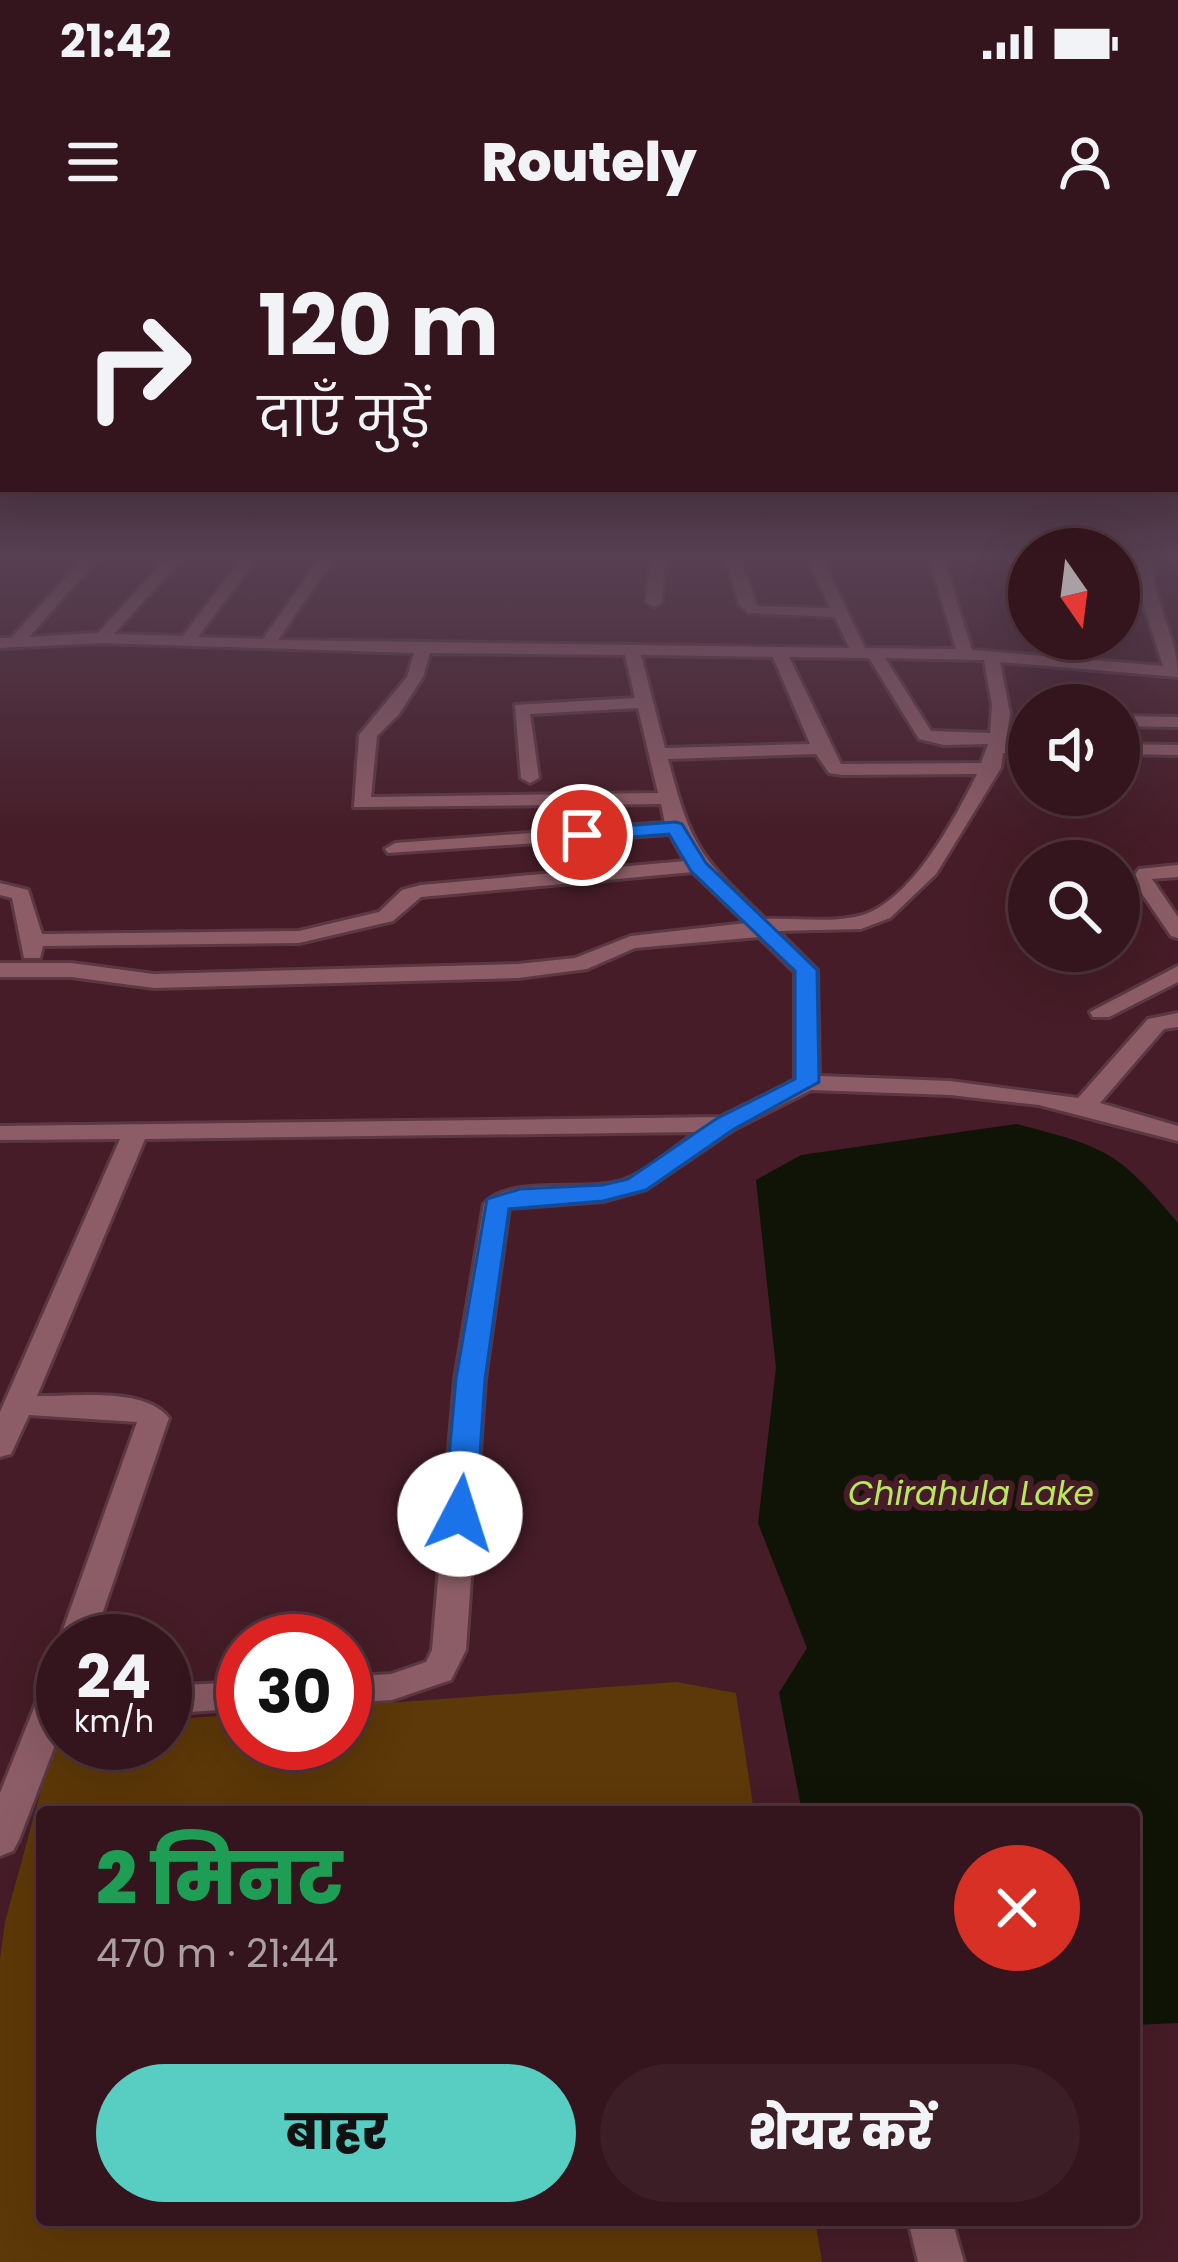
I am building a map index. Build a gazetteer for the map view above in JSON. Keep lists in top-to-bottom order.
{
  "water": ["Chirahula Lake"],
  "north": "bottom",
  "page": {
    "status": "21:42",
    "header": "Routely",
    "turn": ["120 m", "दाएँ मुड़ें"],
    "speed": "24 km/h",
    "limit": "30",
    "heading": ["2 मिनट", "470 m · 21:44"],
    "buttons": ["बाहर", "शेयर करें"]
  }
}
